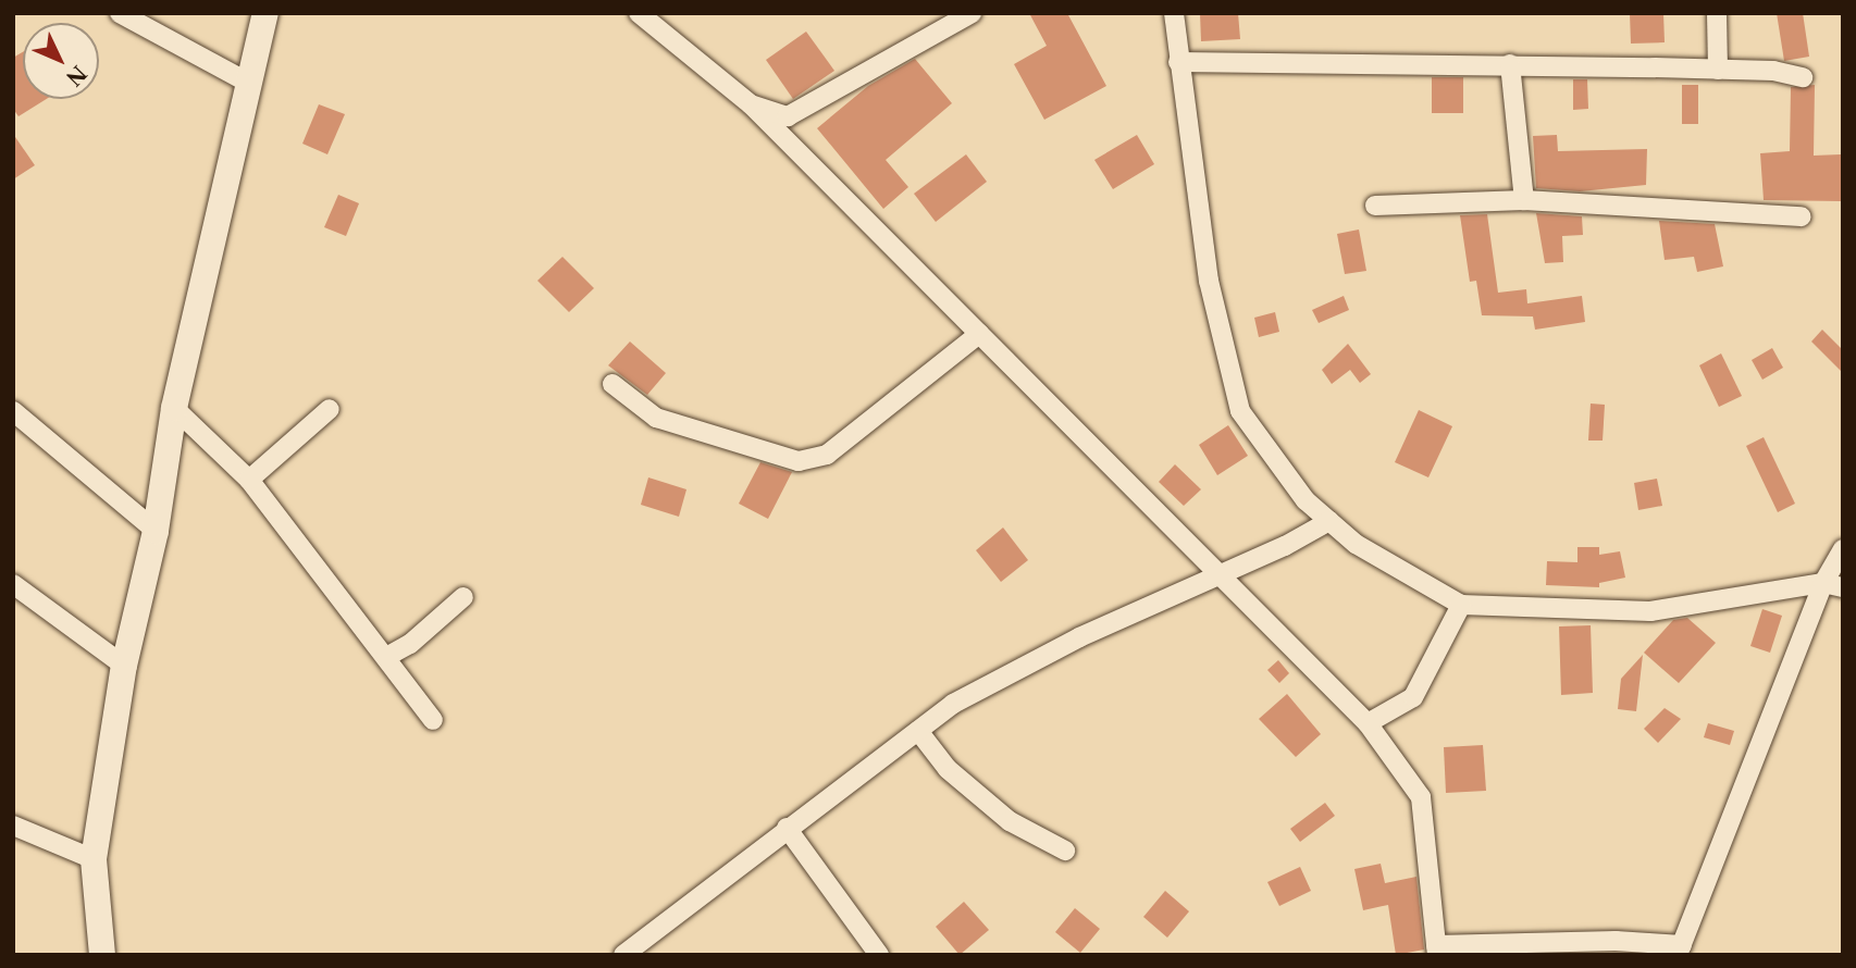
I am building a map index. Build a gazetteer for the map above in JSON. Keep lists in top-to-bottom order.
{
  "north": "bottom right"
}
